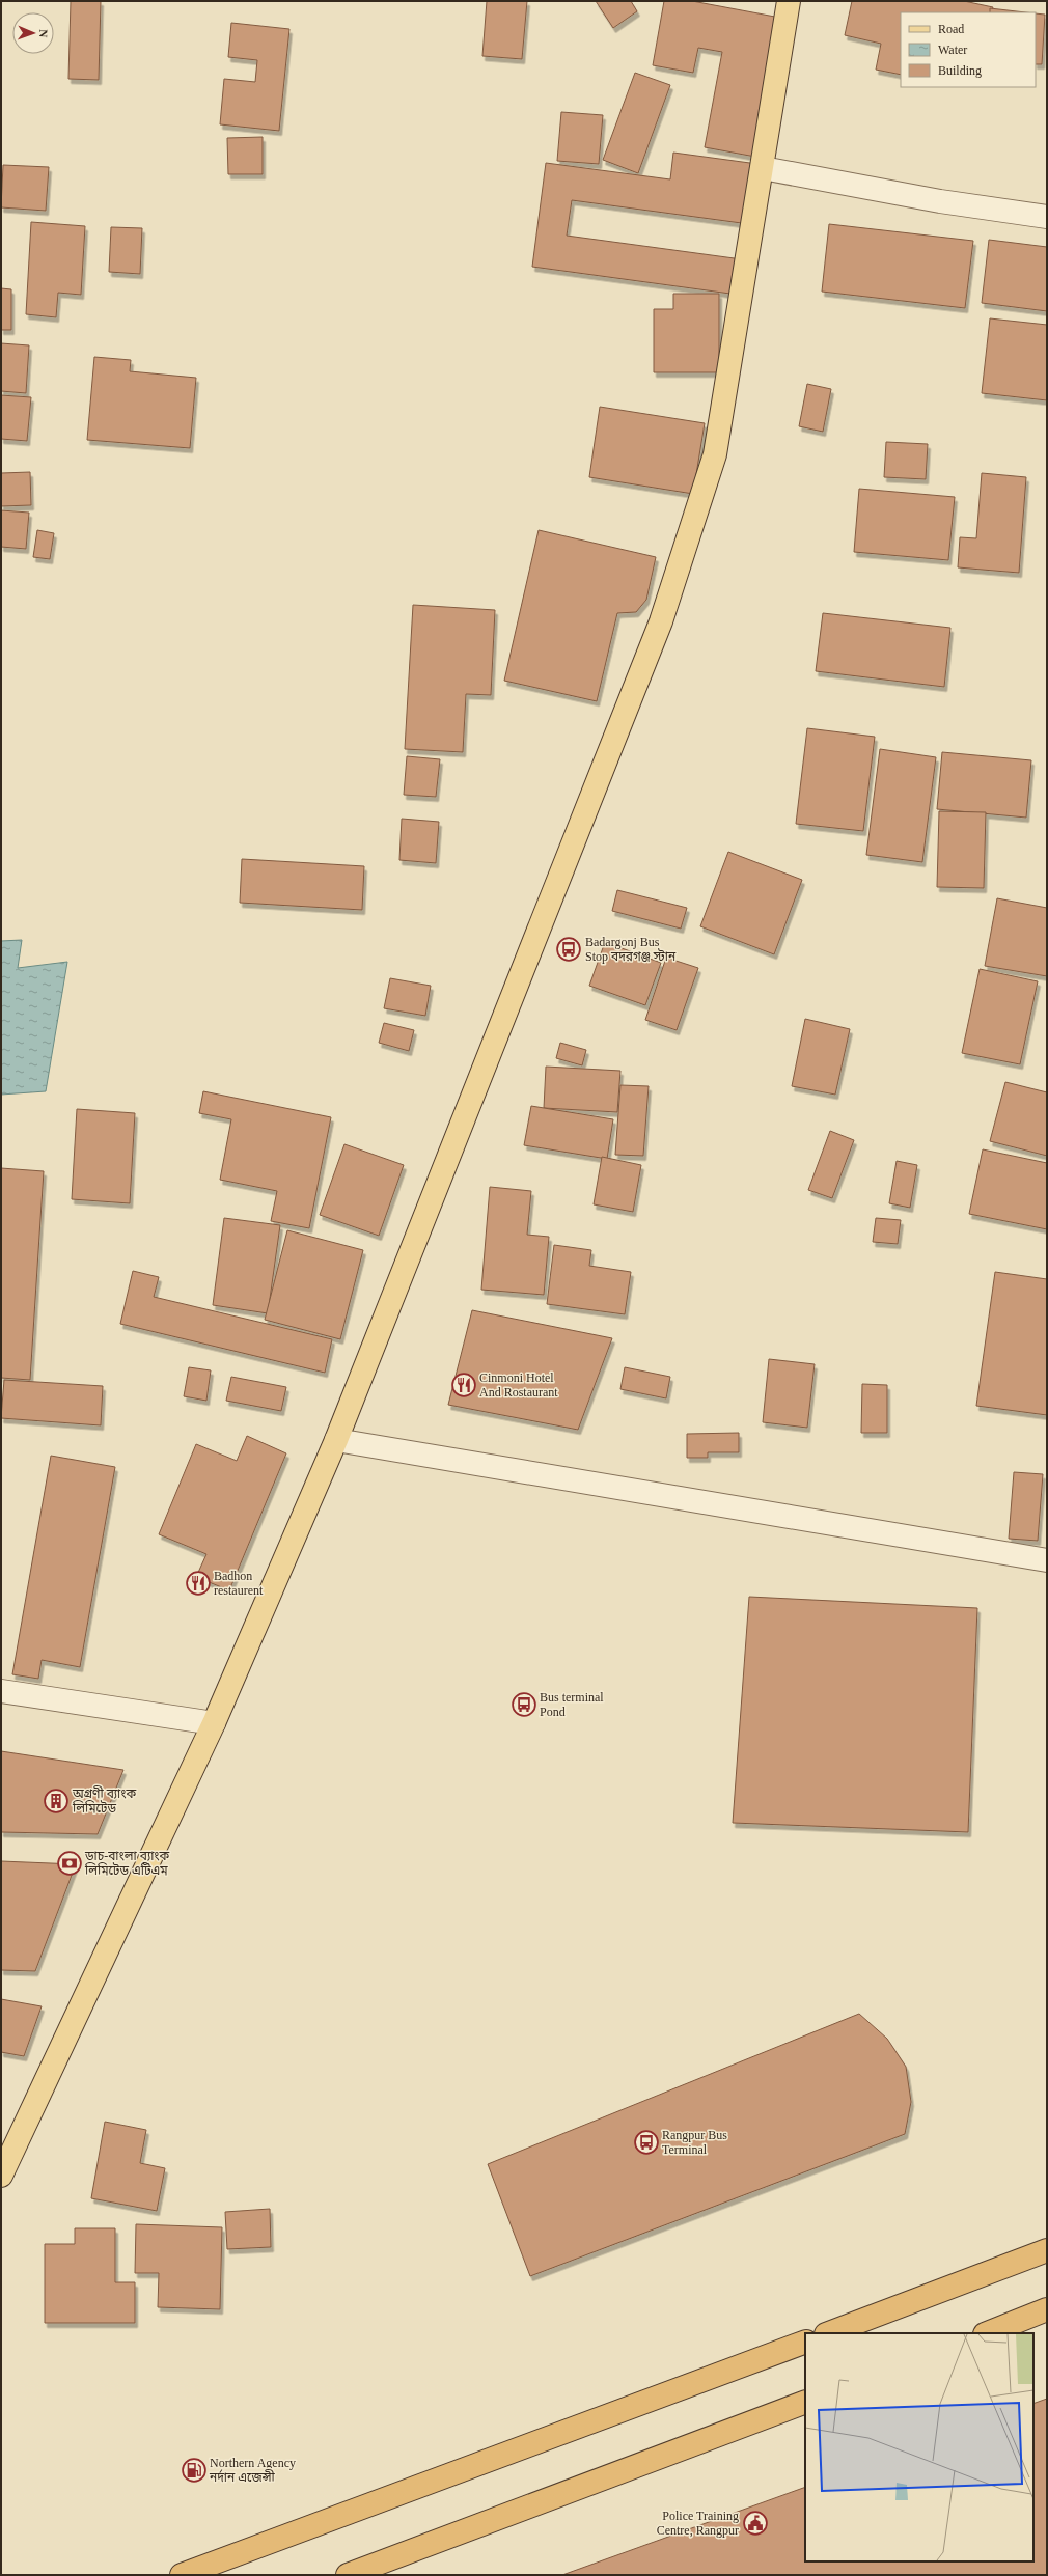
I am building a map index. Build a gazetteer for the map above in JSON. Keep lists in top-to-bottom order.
{
  "places": {
    "bus stop": ["Badargonj Bus Stop বদরগঞ্জ স্টান", "Bus terminal Pond", "Rangpur Bus Terminal"],
    "restaurant": ["Cinmoni Hotel And Rostaurant", "Badhon restaurent"],
    "building": ["অগ্রণী ব্যাংক লিমিটেড"],
    "bank": ["ডাচ-বাংলা ব্যাংক লিমিটেড এটিএম"],
    "fuel station": ["Northern Agency নর্দান এজেন্সী"],
    "public building": ["Police Training Centre, Rangpur"]
  },
  "legend": ["Road", "Water", "Building"],
  "north": "right"
}
